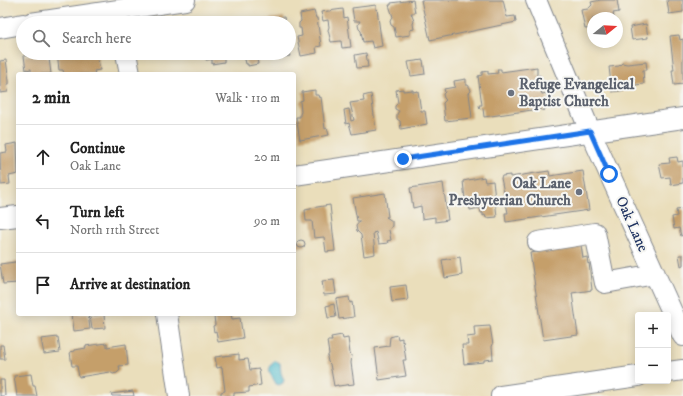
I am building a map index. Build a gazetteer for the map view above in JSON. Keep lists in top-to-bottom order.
{
  "streets": {
    "street": ["Oak Lane"]
  },
  "places": ["Refuge Evangelical Baptist Church", "Oak Lane Presbyterian Church"],
  "north": "right",
  "page": {
    "search": "Search here",
    "heading": ["2 min", "Walk · 110 m"],
    "list": [
      ["Continue", "Oak Lane", "20 m"],
      ["Turn left", "North 11th Street", "90 m"],
      "Arrive at destination"
    ],
    "map_buttons": ["+", "−"]
  }
}
